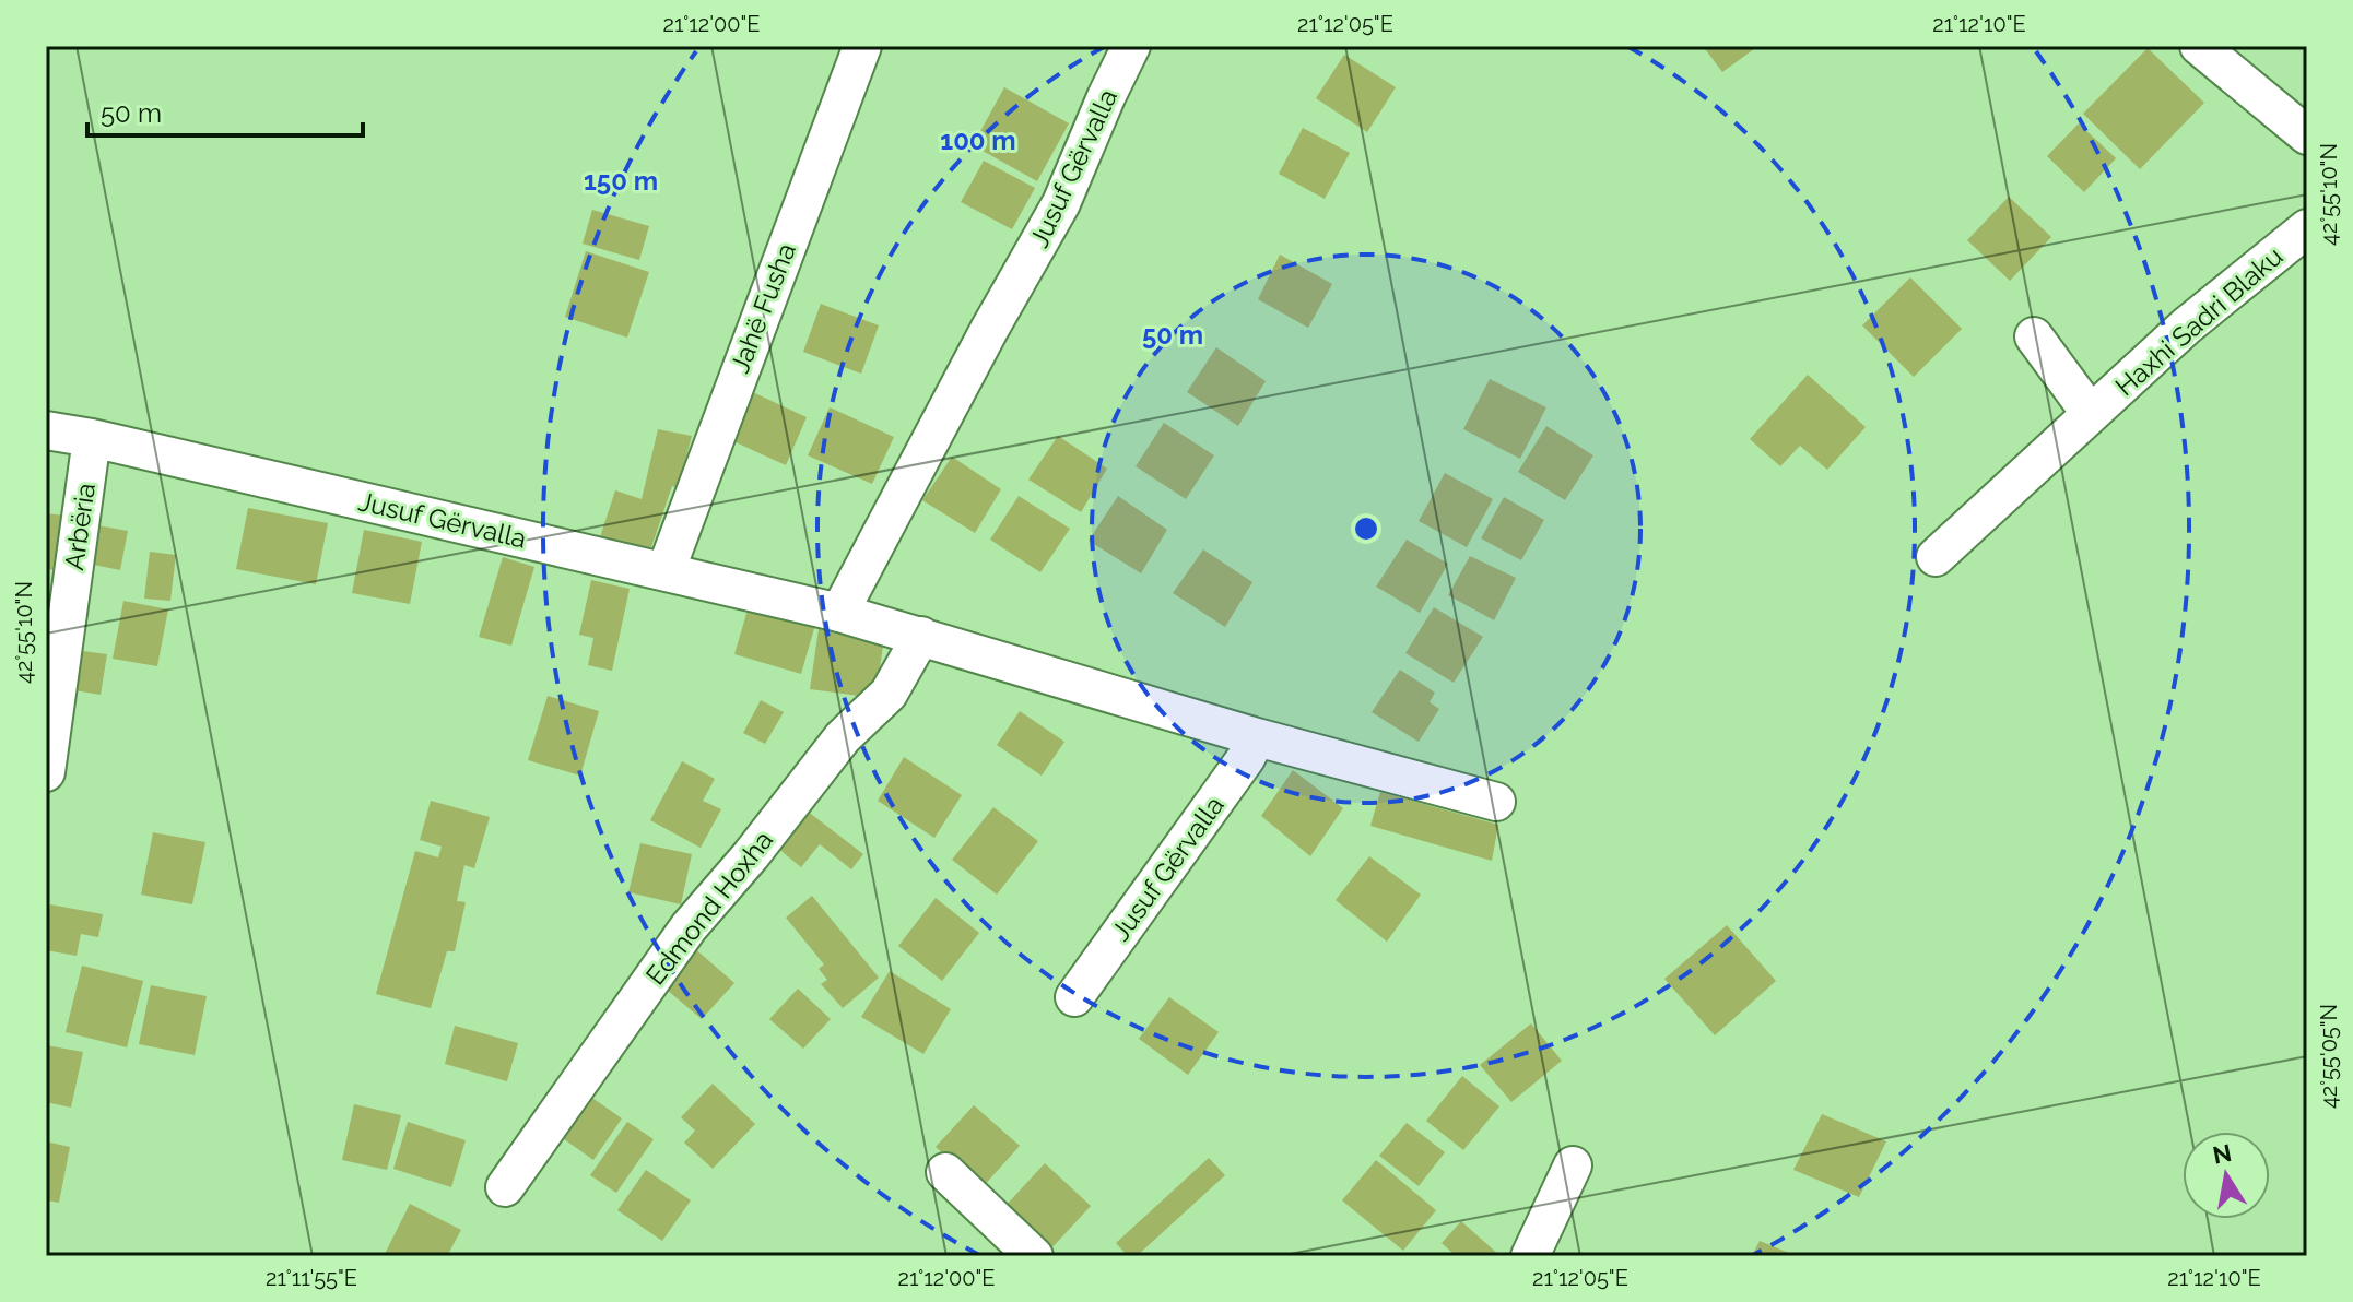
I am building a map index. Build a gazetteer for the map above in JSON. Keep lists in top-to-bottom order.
{
  "streets": {
    "street": [
      "Jusuf Gërvalla",
      "Jahë Fusha",
      "Haxhi Sadri Blaku",
      "Arbëria",
      "Edmond Hoxha"
    ]
  },
  "crossings": [
    ["Jusuf Gërvalla", "Jahë Fusha"],
    ["Jusuf Gërvalla", "Arbëria"],
    ["Jusuf Gërvalla", "Edmond Hoxha"]
  ],
  "scale_bar": "50 m",
  "north": "top",
  "coordinates": [
    "21°12'00\"E",
    "21°12'05\"E",
    "21°12'10\"E",
    "42°55'10\"N",
    "42°55'05\"N",
    "21°11'55\"E"
  ],
  "rings": ["100 m", "150 m", "50 m"]
}
